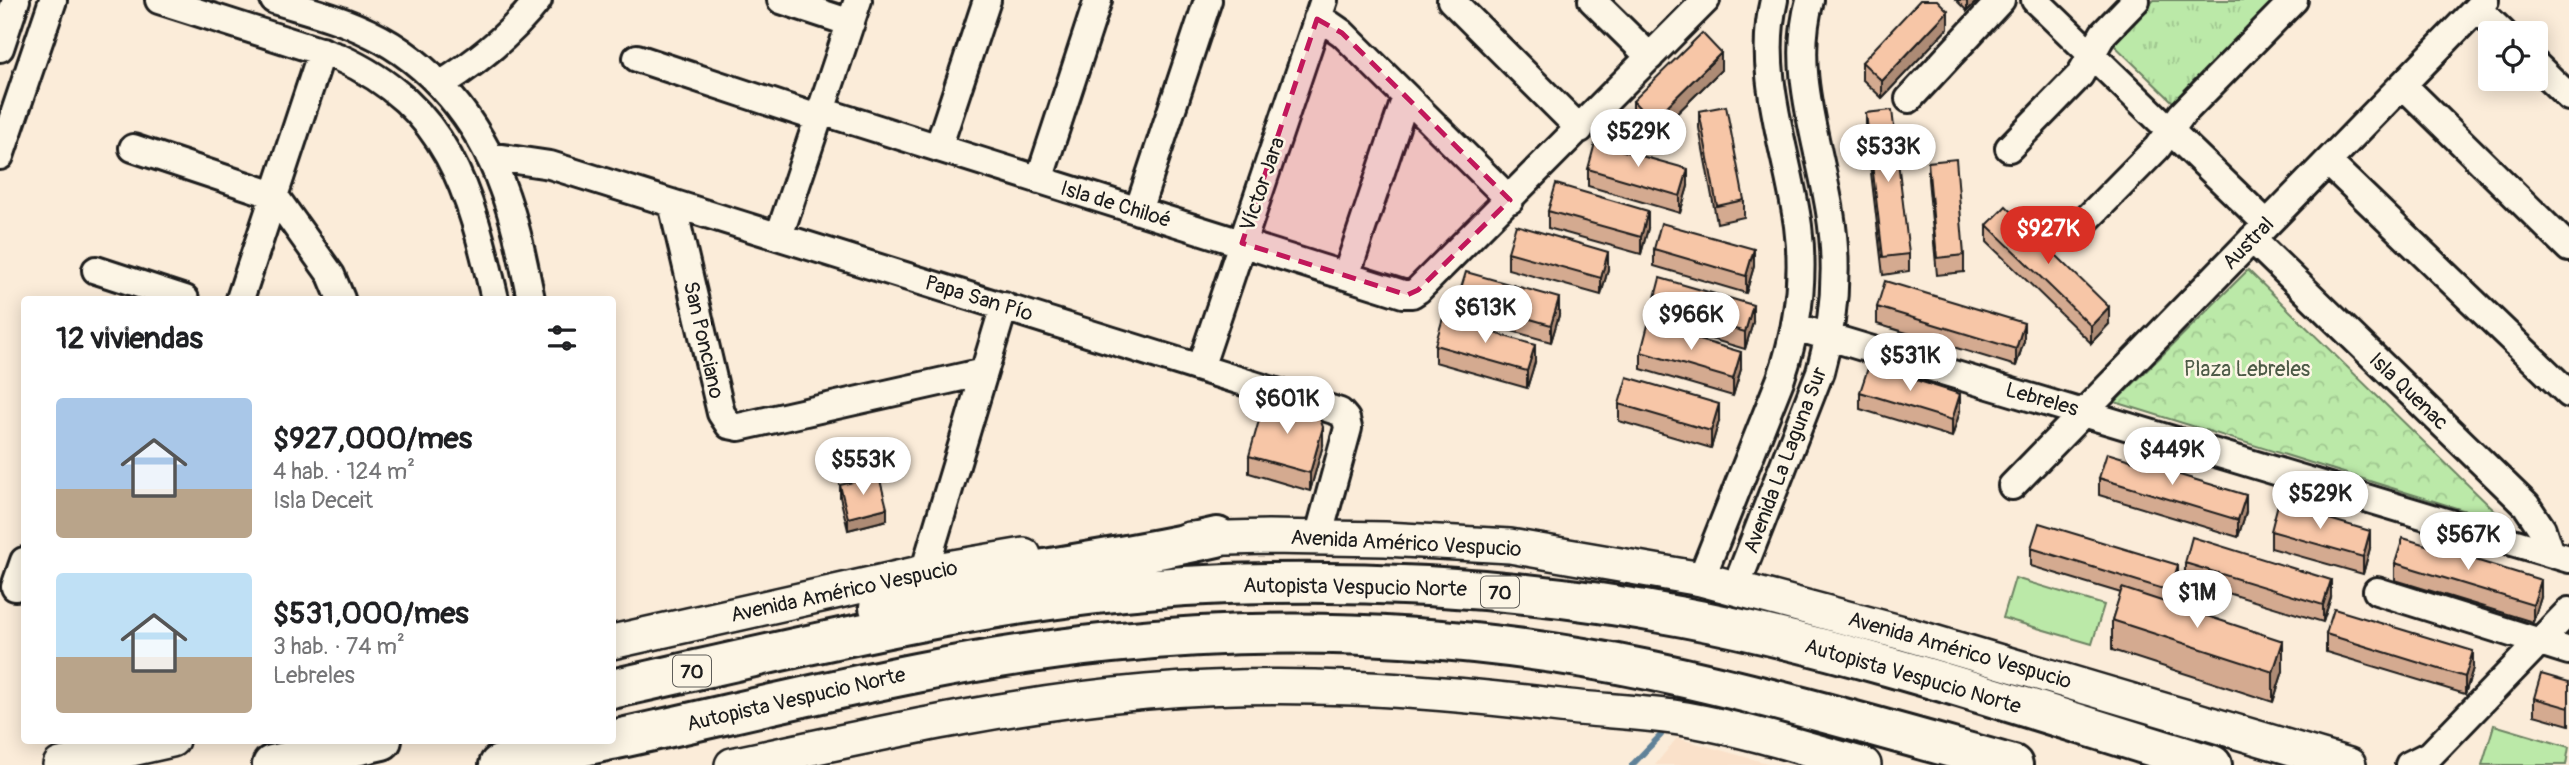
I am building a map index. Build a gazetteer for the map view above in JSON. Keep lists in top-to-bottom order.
{
  "streets": {
    "highway": ["Autopista Vespucio Norte", "70"],
    "main road": ["Avenida Américo Vespucio"],
    "street": [
      "Víctor Jara",
      "Isla de Chiloé",
      "Austral",
      "Papa San Pío",
      "San Ponciano",
      "Isla Quenac",
      "Lebreles",
      "Avenida La Laguna Sur"
    ]
  },
  "crossings": [
    ["Víctor Jara", "Isla de Chiloé"],
    ["Víctor Jara", "Papa San Pío"],
    ["Austral", "Isla Quenac"],
    ["Austral", "Lebreles"],
    ["Papa San Pío", "San Ponciano"],
    ["Papa San Pío", "Avenida Américo Vespucio"],
    ["Isla Quenac", "Lebreles"],
    ["Lebreles", "Avenida La Laguna Sur"],
    ["Avenida La Laguna Sur", "Avenida Américo Vespucio"]
  ],
  "parks": ["Plaza Lebreles"],
  "page": {
    "price": [
      "$529K",
      "$533K",
      "$927K",
      "$613K",
      "$966K",
      "$531K",
      "$601K",
      "$449K",
      "$553K",
      "$529K",
      "$567K",
      "$1M"
    ],
    "heading": "12 viviendas",
    "list": [
      {
        "name": "$927,000/mes",
        "note": "4 hab. · 124 m² · Isla Deceit"
      },
      {
        "name": "$531,000/mes",
        "note": "3 hab. · 74 m² · Lebreles"
      }
    ]
  }
}
